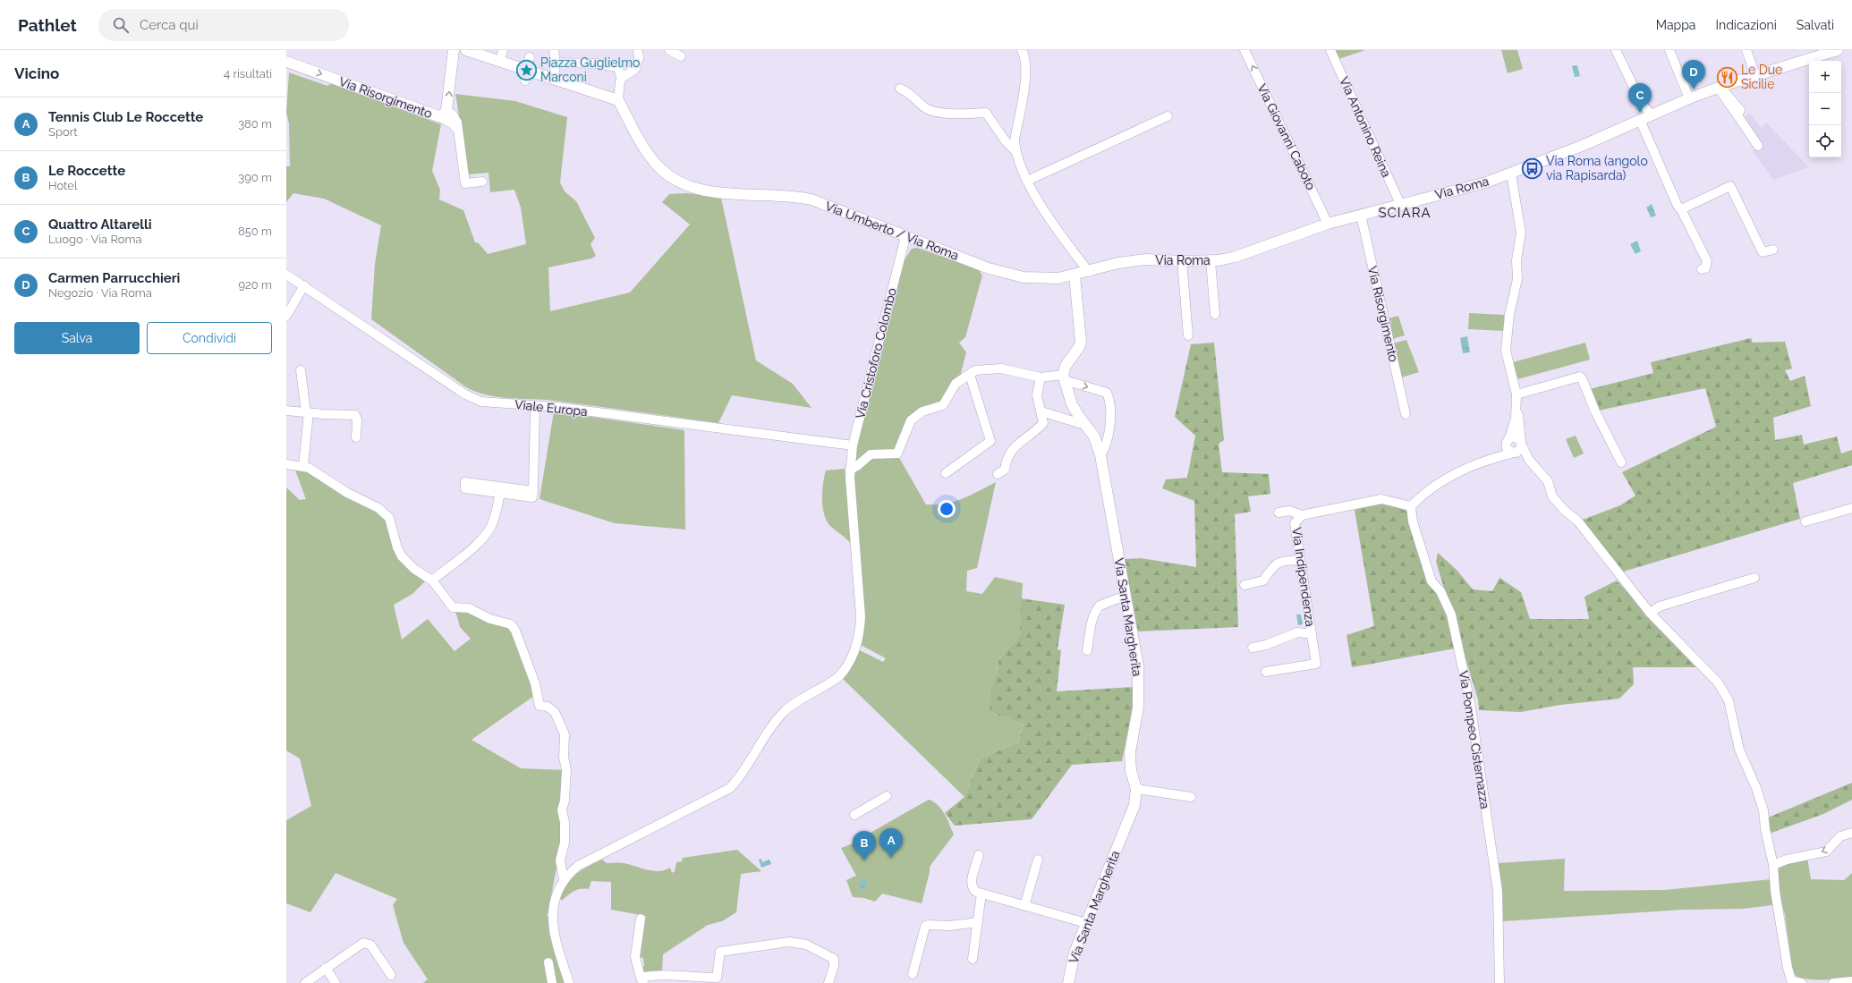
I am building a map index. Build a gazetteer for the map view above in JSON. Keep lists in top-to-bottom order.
{
  "streets": {
    "main road": [
      "Via Risorgimento",
      "Via Roma",
      "Via Umberto / Via Roma",
      "Via Santa Margherita"
    ],
    "street": [
      "Via Antonino Reina",
      "Via Giovanni Caboto",
      "Via Cristoforo Colombo",
      "Viale Europa",
      "Via Indipendenza",
      "Via Pompeo Cisternazza"
    ]
  },
  "crossings": [
    ["Via Risorgimento", "Via Roma"],
    ["Via Antonino Reina", "Via Roma"],
    ["Via Giovanni Caboto", "Via Roma"],
    ["Via Roma", "Via Umberto / Via Roma"],
    ["Via Umberto / Via Roma", "Via Cristoforo Colombo"],
    ["Via Cristoforo Colombo", "Viale Europa"],
    ["Via Indipendenza", "Via Pompeo Cisternazza"]
  ],
  "one_way": ["Via Giovanni Caboto"],
  "districts": ["SCIARA"],
  "places": {
    "place": ["Piazza Guglielmo Marconi"],
    "restaurant": ["Le Due Sicilie"],
    "bus stop": ["Via Roma (angolo via Rapisarda)"]
  },
  "page": {
    "header": "Pathlet",
    "search": "Cerca qui",
    "nav": ["Mappa", "Indicazioni", "Salvati"],
    "heading": ["Vicino", "4 risultati"],
    "pins": [
      "D",
      "C",
      "A",
      "B"
    ],
    "map_buttons": ["+", "−"],
    "list": [
      {
        "mark": "A",
        "name": "Tennis Club Le Roccette",
        "note": "Sport",
        "value": "380 m"
      },
      {
        "mark": "B",
        "name": "Le Roccette",
        "note": "Hotel",
        "value": "390 m"
      },
      {
        "mark": "C",
        "name": "Quattro Altarelli",
        "note": "Luogo · Via Roma",
        "value": "850 m"
      },
      {
        "mark": "D",
        "name": "Carmen Parrucchieri",
        "note": "Negozio · Via Roma",
        "value": "920 m"
      }
    ],
    "buttons": ["Salva", "Condividi"]
  }
}
